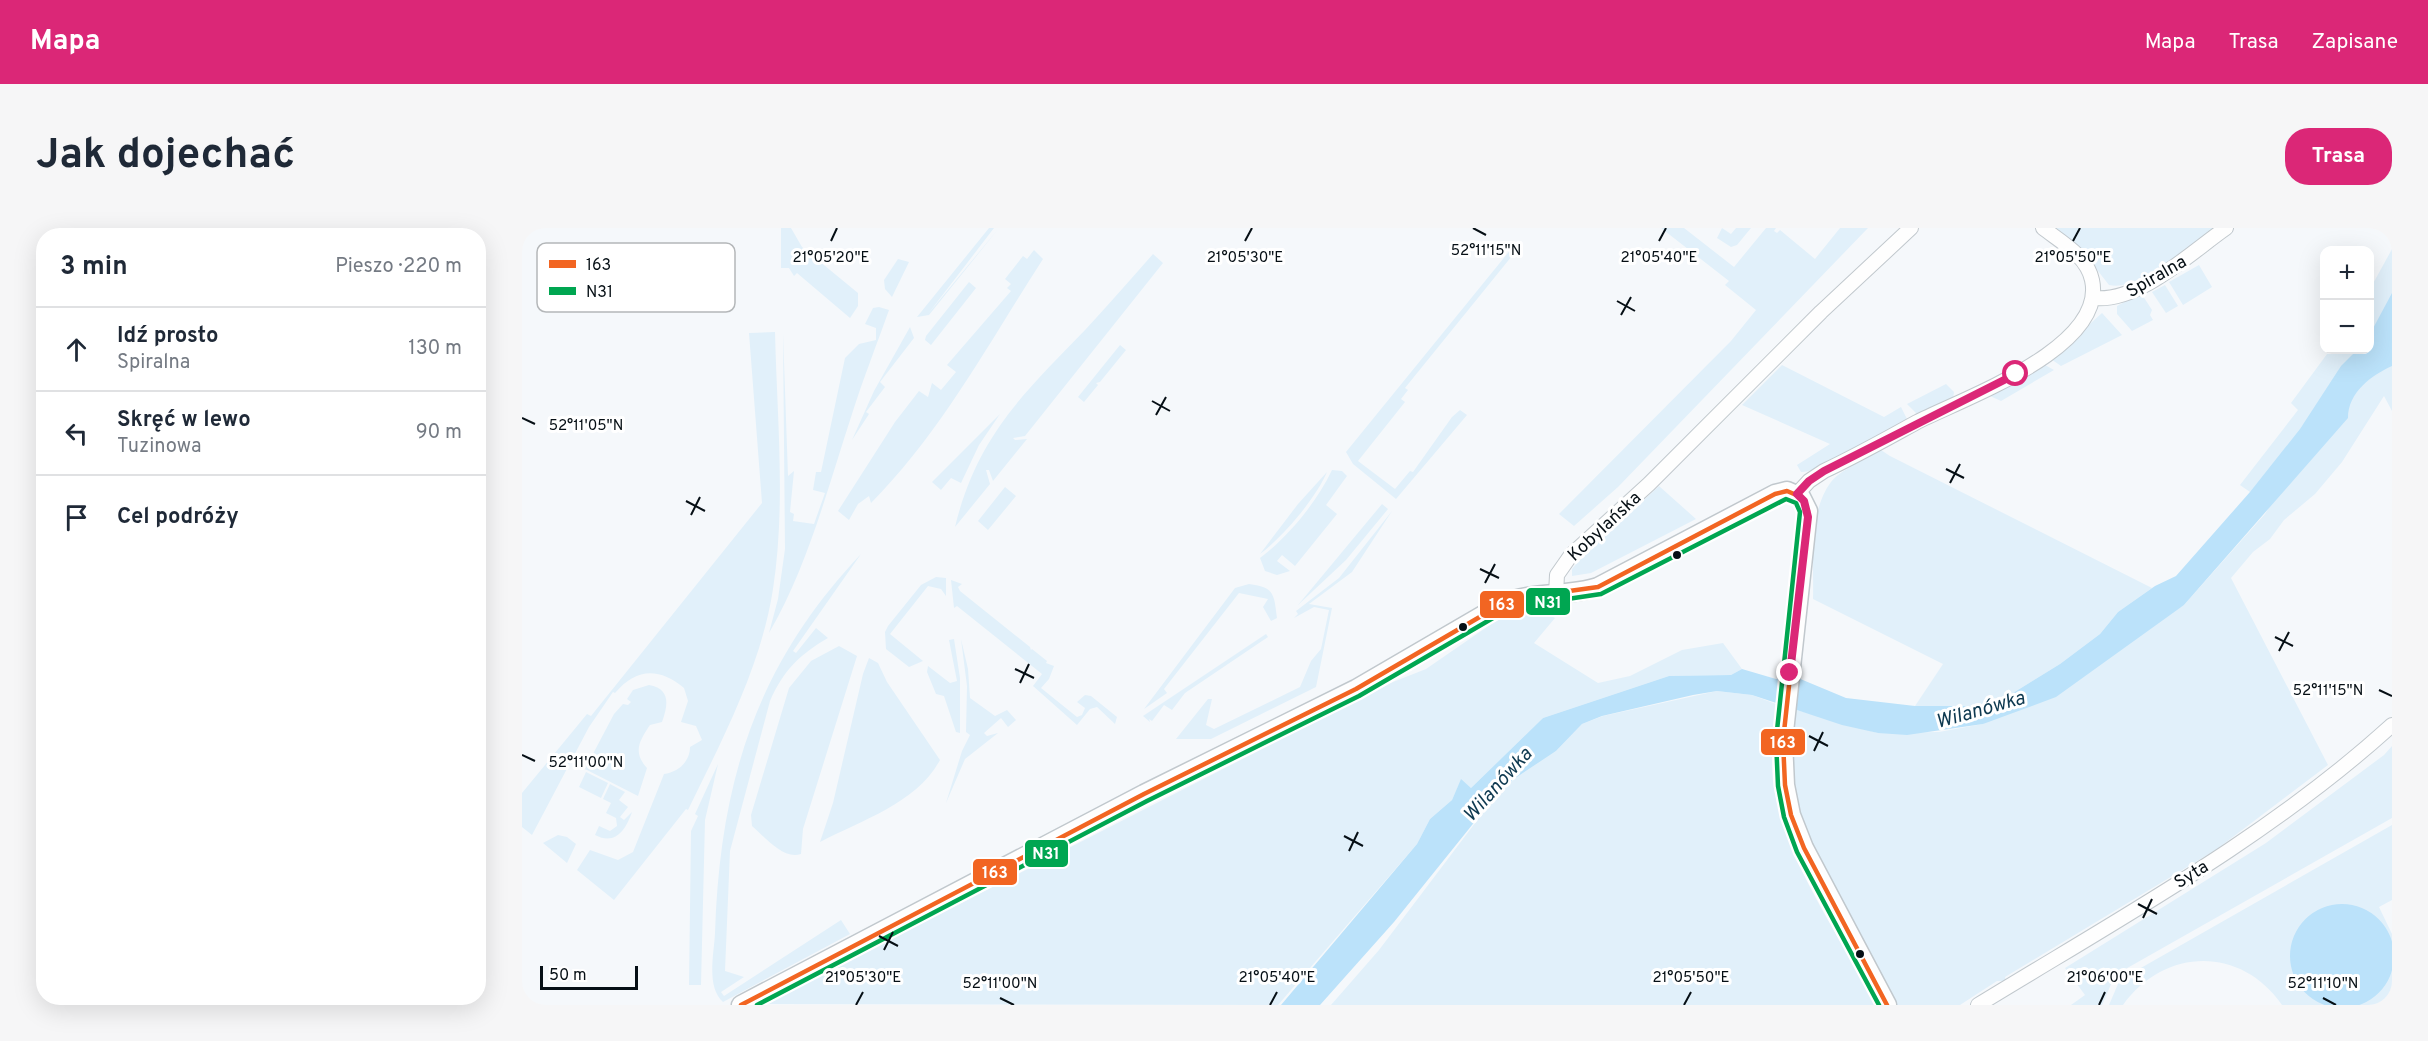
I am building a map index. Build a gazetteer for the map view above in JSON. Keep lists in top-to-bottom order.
{
  "streets": {
    "street": ["Spiralna", "Kobylańska", "Syta"]
  },
  "water": ["Wilanówka"],
  "lines": ["transit line 163", "transit line N31"],
  "legend": ["163", "N31"],
  "scale_bar": "50 m",
  "page": {
    "header": "Mapa",
    "nav": ["Mapa", "Trasa", "Zapisane"],
    "buttons": "Trasa",
    "title": "Jak dojechać",
    "heading": ["3 min", "Pieszo · 220 m"],
    "map_buttons": ["+", "−"],
    "list": [
      ["Idź prosto", "Spiralna", "130 m"],
      ["Skręć w lewo", "Tuzinowa", "90 m"],
      "Cel podróży"
    ],
    "scale": "50 m"
  },
  "coordinates": [
    "52°11'15\"N",
    "21°05'20\"E",
    "21°05'30\"E",
    "21°05'40\"E",
    "21°05'50\"E",
    "52°11'05\"N",
    "52°11'00\"N",
    "21°06'00\"E",
    "52°11'10\"N"
  ]
}
